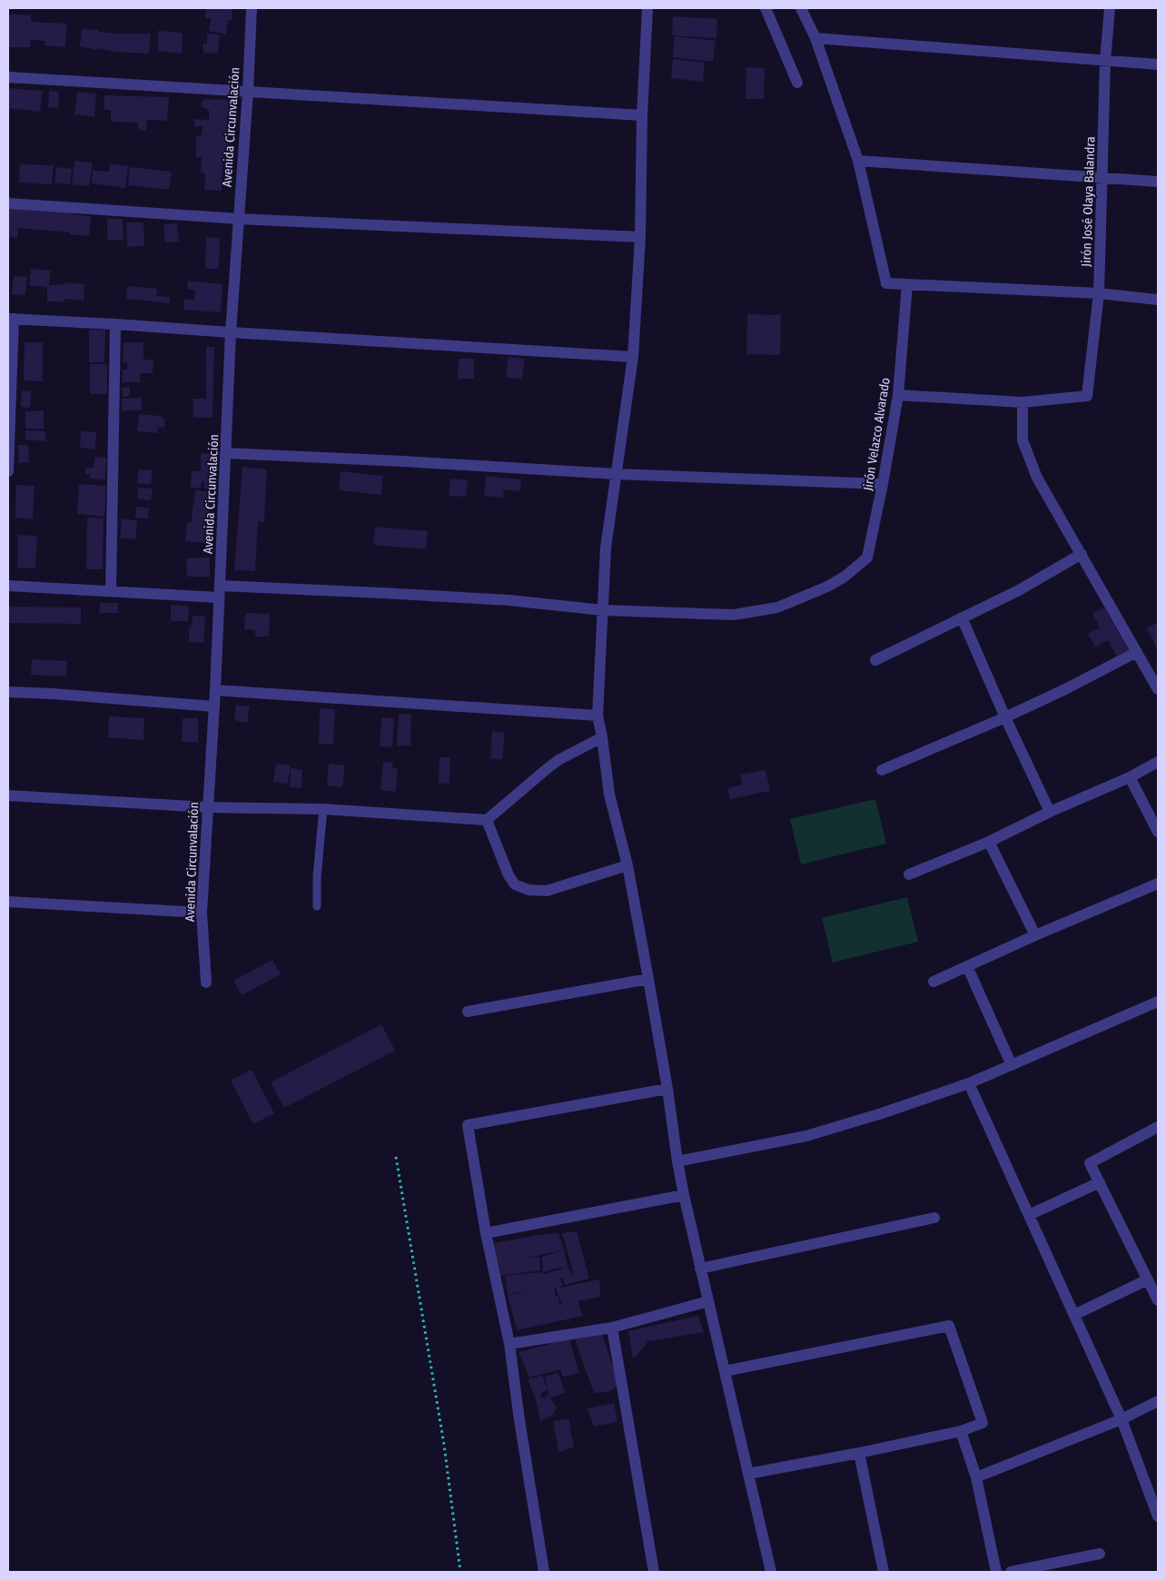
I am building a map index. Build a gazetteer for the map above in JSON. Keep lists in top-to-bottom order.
{
  "streets": {
    "street": ["Avenida Circunvalación", "Jirón José Olaya Balandra", "Jirón Velazco Alvarado"]
  },
  "crossings": [
    ["Avenida Circunvalación", "Jirón Velazco Alvarado"]
  ]
}
